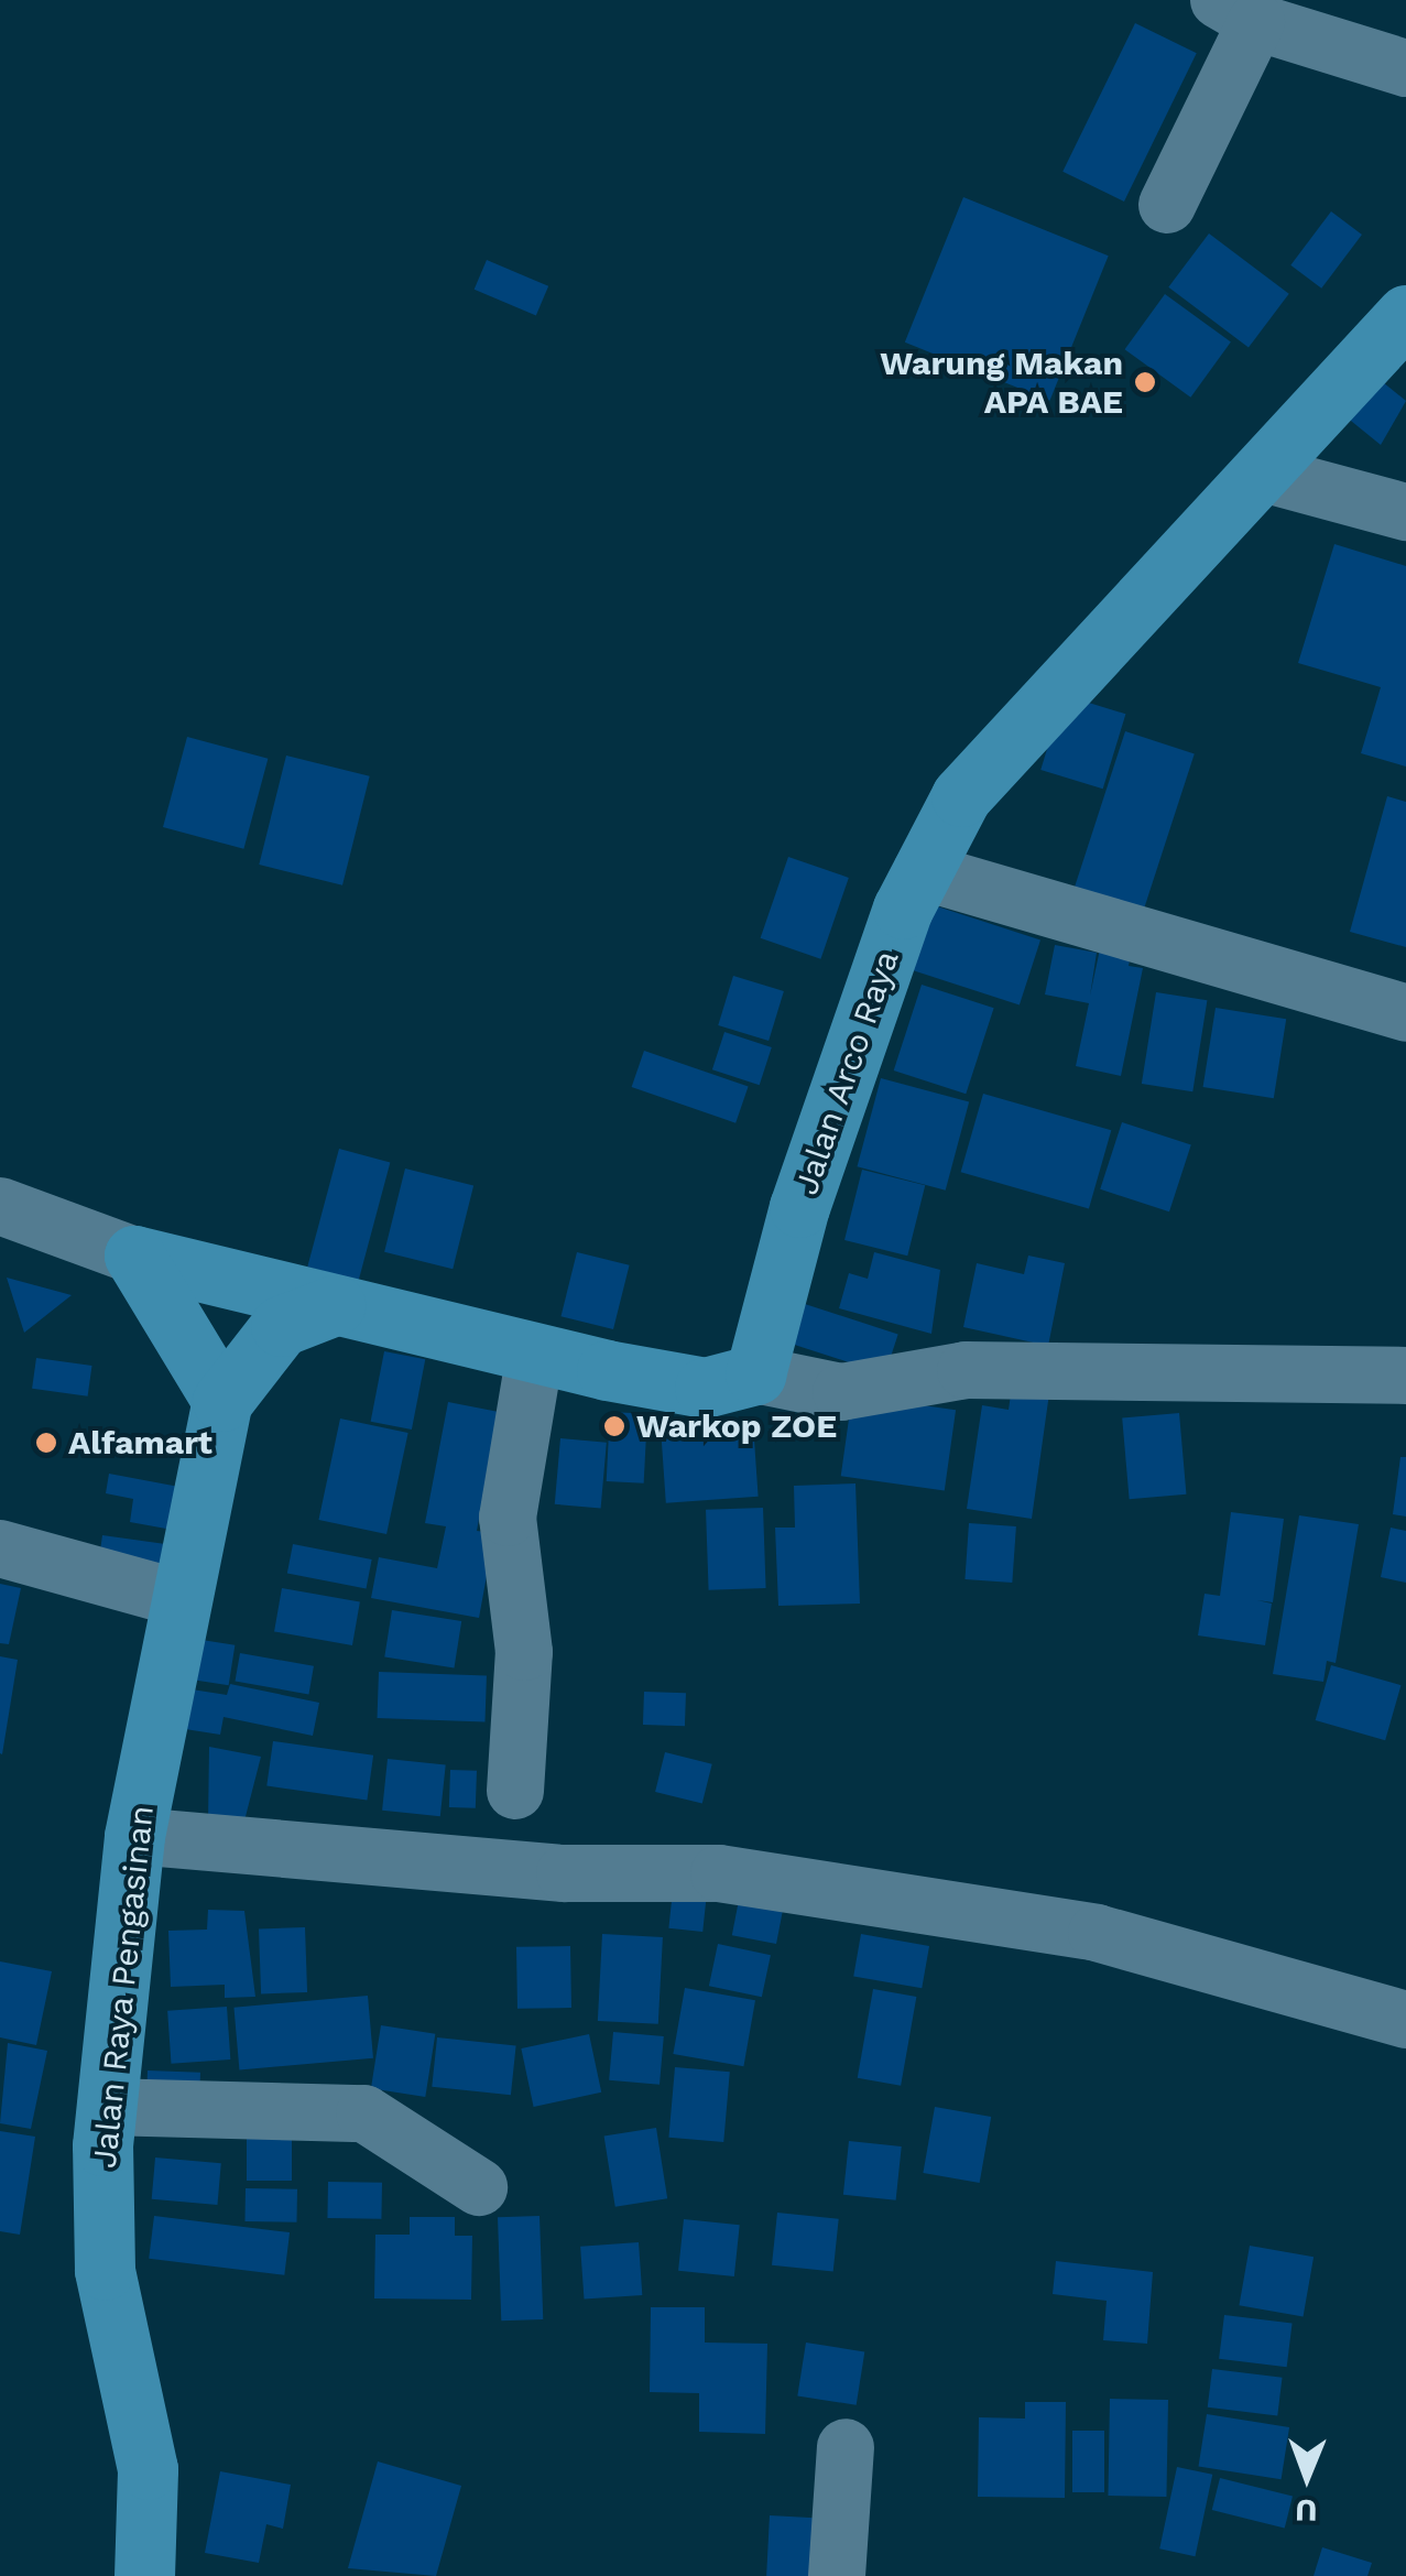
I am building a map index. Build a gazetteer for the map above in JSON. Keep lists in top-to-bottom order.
{
  "streets": {
    "main road": ["Jalan Arco Raya", "Jalan Raya Pengasinan"]
  },
  "places": ["Warung Makan APA BAE", "Warkop ZOE", "Alfamart"],
  "north": "bottom"
}
